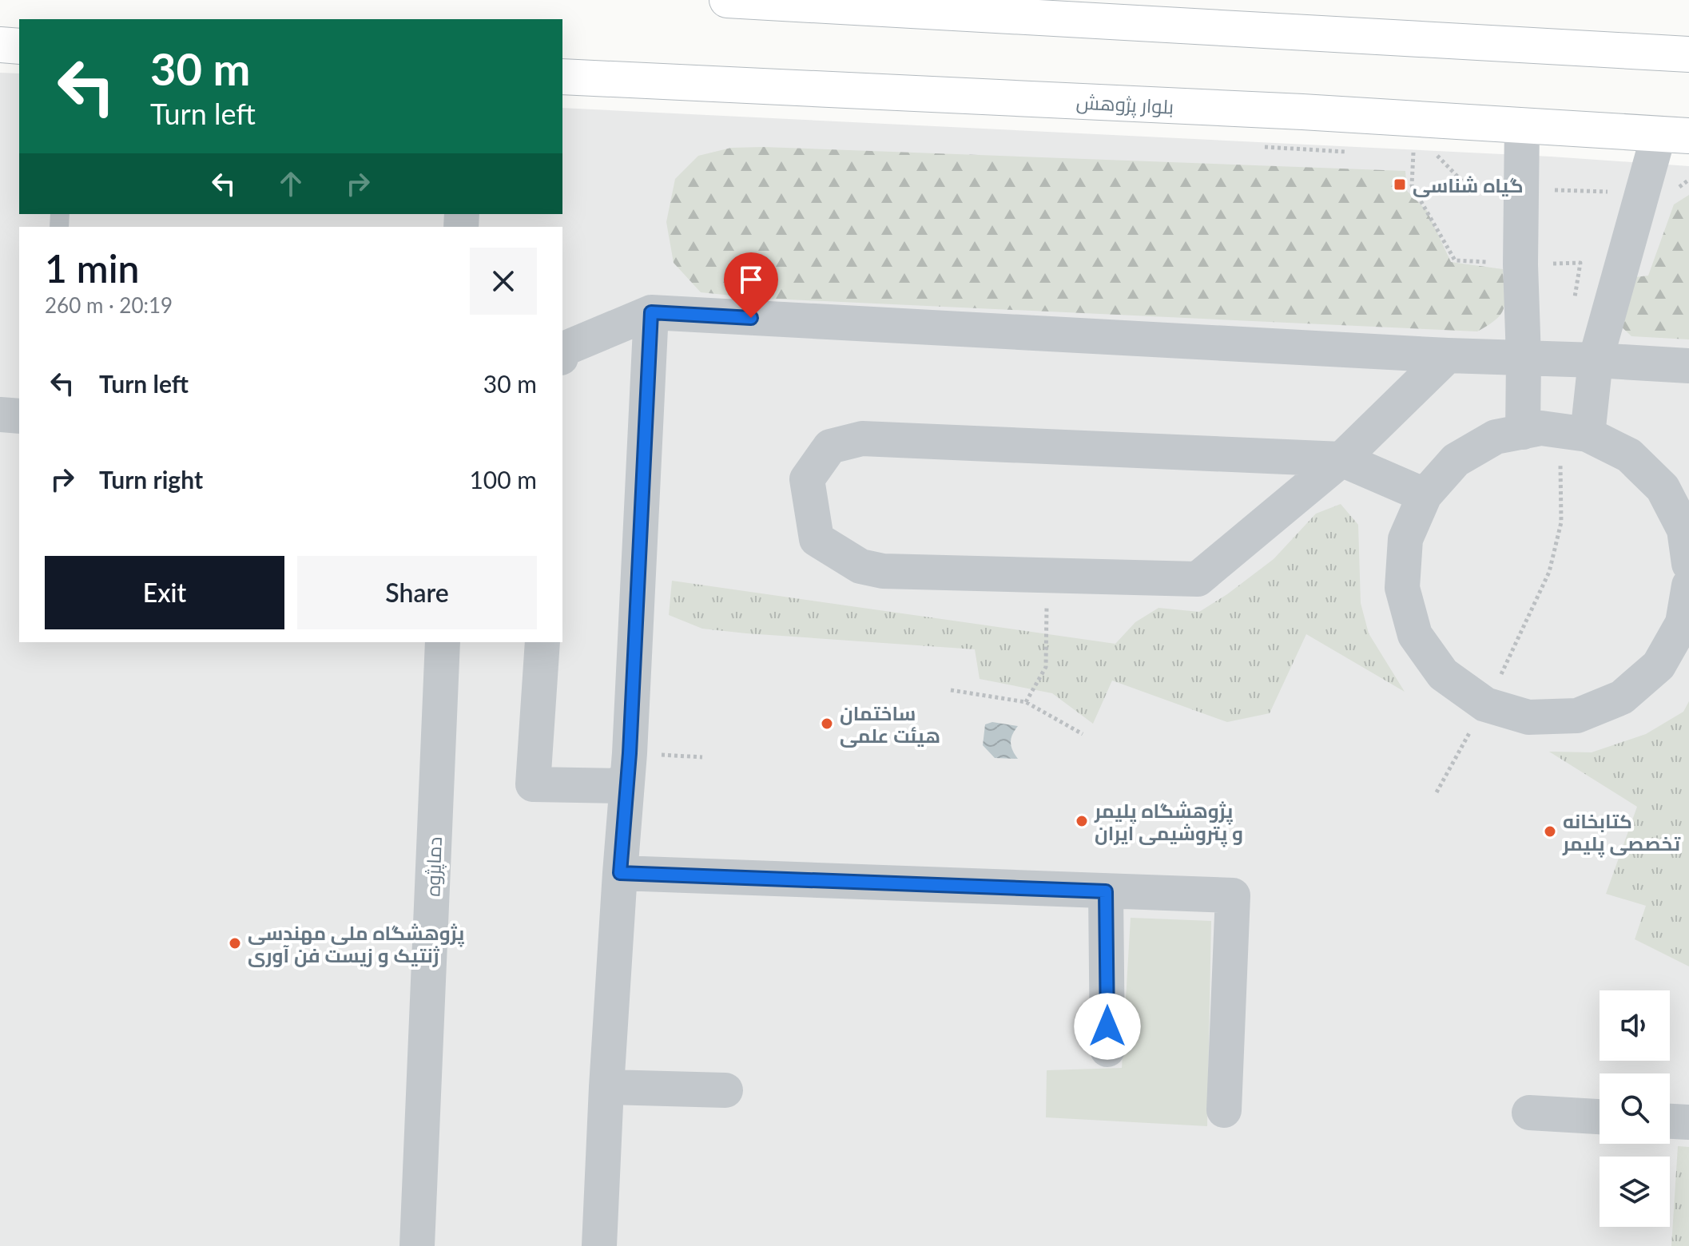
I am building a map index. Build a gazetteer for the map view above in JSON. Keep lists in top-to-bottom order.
{
  "streets": {
    "street": ["بلوار پژوهش", "دماپژوه"]
  },
  "places": {
    "transit": ["گیاه شناسی"],
    "other": [
      "ساختمان هیئت علمی",
      "پژوهشگاه پلیمر و پتروشیمی ایران",
      "کتابخانه تخصصی پلیمر",
      "پژوهشگاه ملی مهندسی ژنتیک و زیست فن آوری"
    ]
  },
  "page": {
    "turn": ["30 m", "Turn left"],
    "heading": ["1 min", "260 m · 20:19"],
    "list": [
      {
        "name": "Turn left",
        "value": "30 m"
      },
      {
        "name": "Turn right",
        "value": "100 m"
      }
    ],
    "buttons": ["Exit", "Share"]
  }
}
